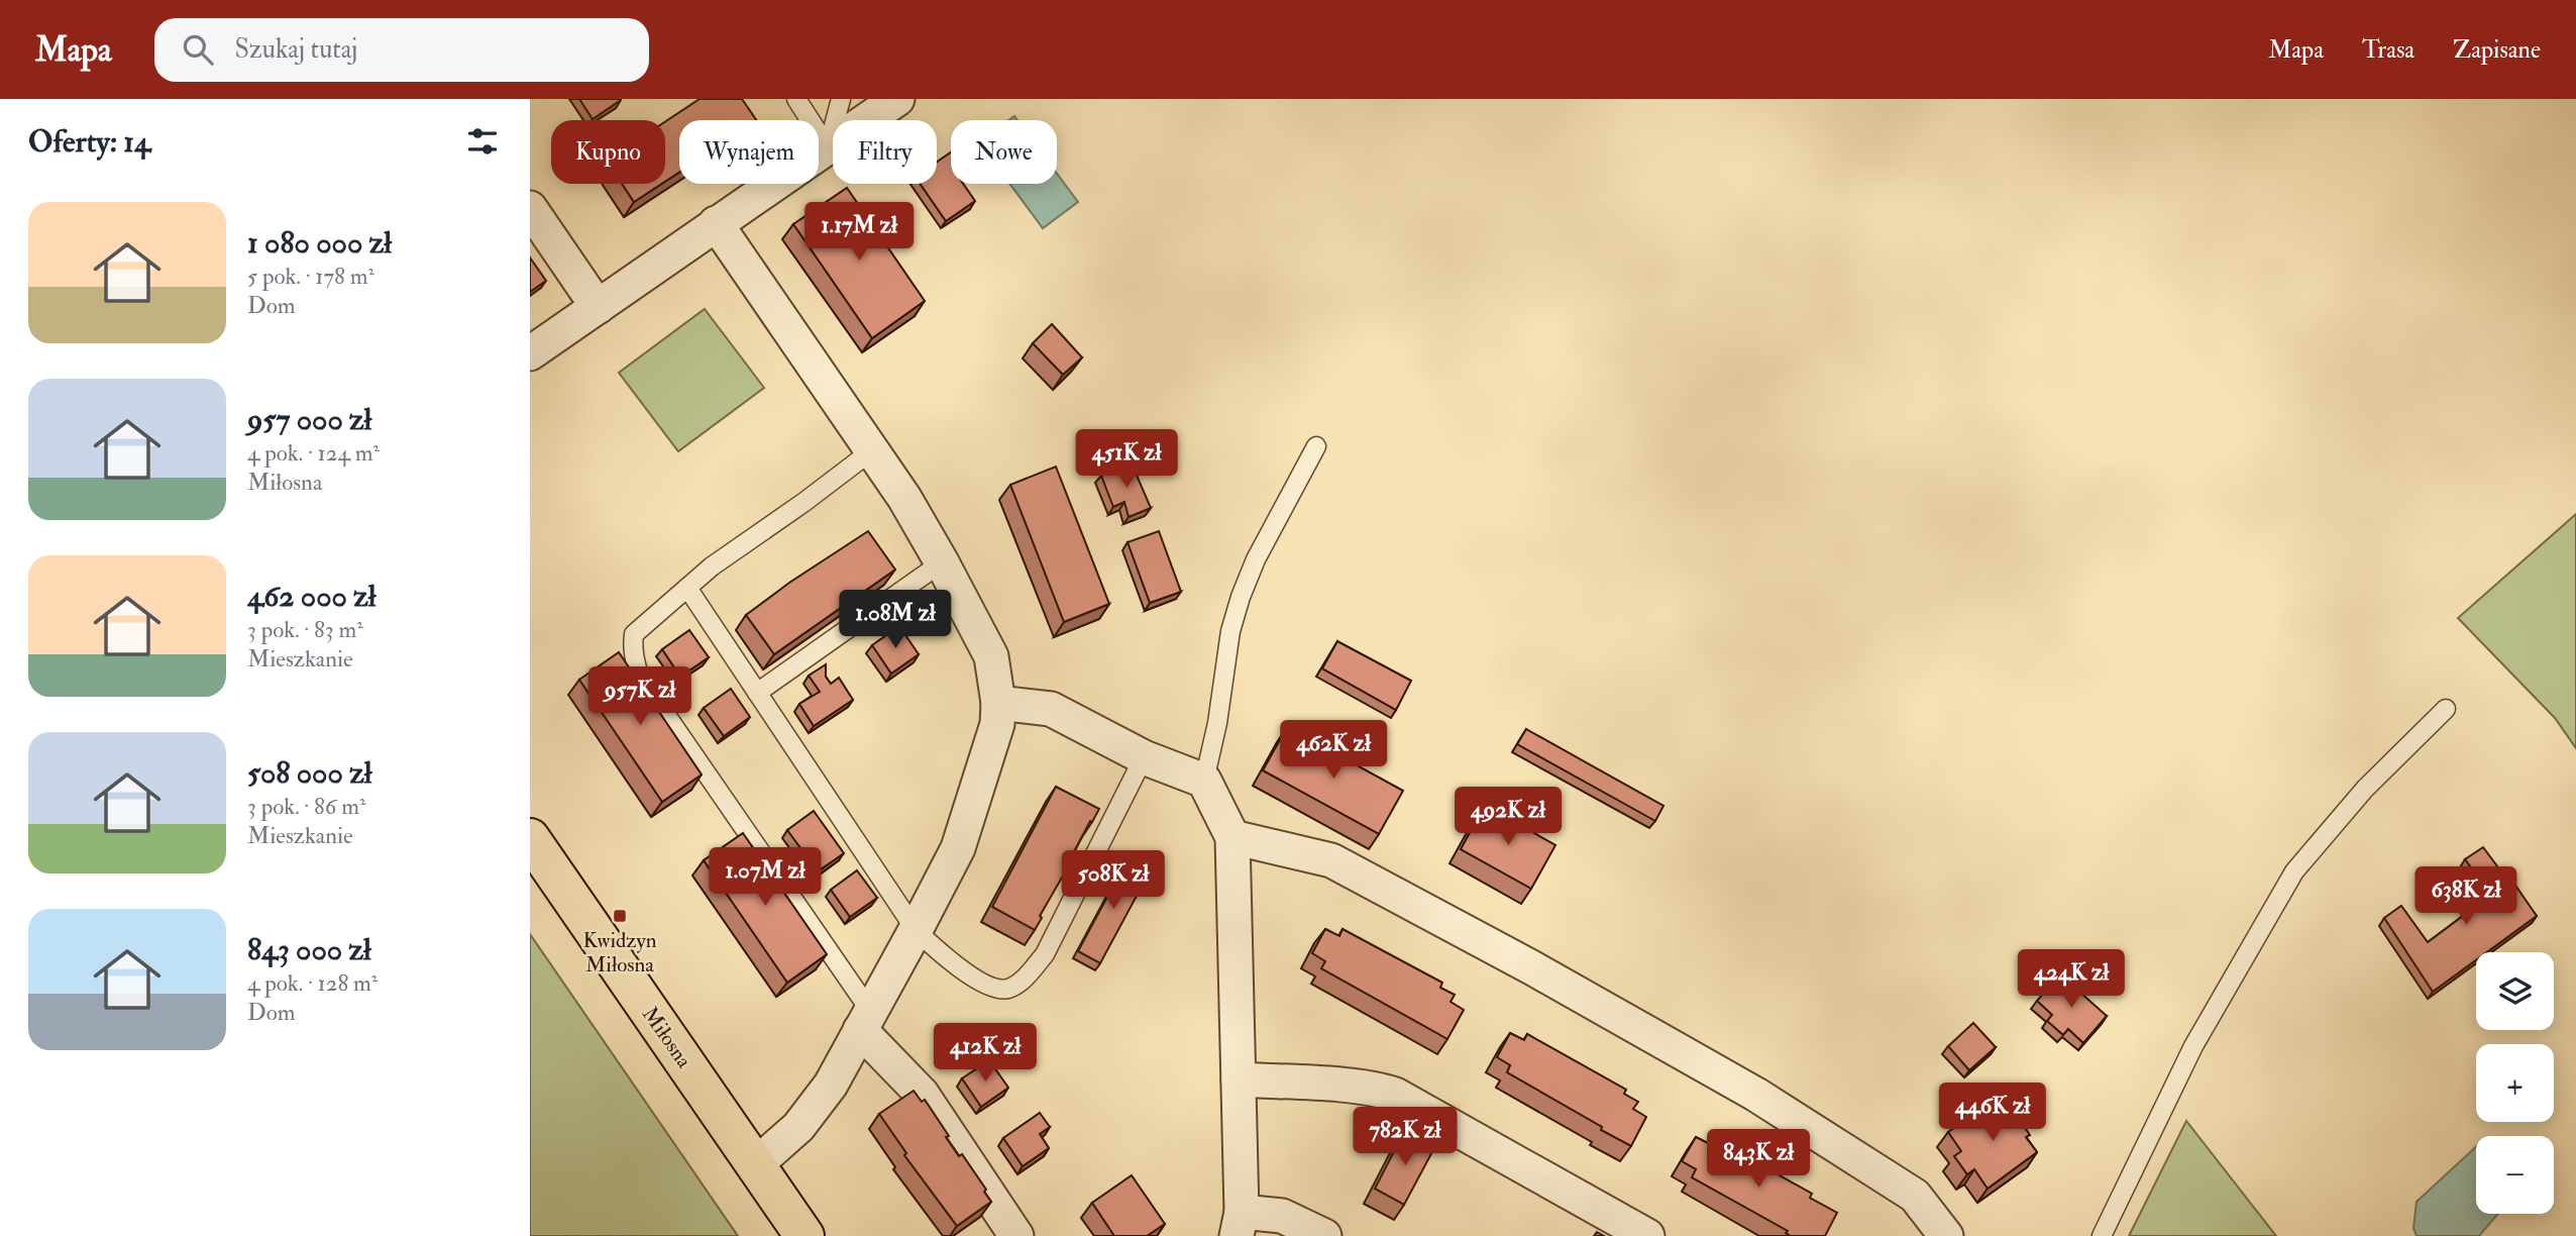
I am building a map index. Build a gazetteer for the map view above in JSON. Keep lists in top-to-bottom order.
{
  "streets": {
    "main road": ["Miłosna"]
  },
  "places": {
    "transit": ["Kwidzyn Miłosna"]
  },
  "page": {
    "header": "Mapa",
    "search": "Szukaj tutaj",
    "nav": ["Mapa", "Trasa", "Zapisane"],
    "heading": "Oferty: 14",
    "chip": [
      "Kupno",
      "Wynajem",
      "Filtry",
      "Nowe"
    ],
    "list": [
      {
        "name": "1 080 000 zł",
        "note": "5 pok. · 178 m² · Dom"
      },
      {
        "name": "957 000 zł",
        "note": "4 pok. · 124 m² · Miłosna"
      },
      {
        "name": "462 000 zł",
        "note": "3 pok. · 83 m² · Mieszkanie"
      },
      {
        "name": "508 000 zł",
        "note": "3 pok. · 86 m² · Mieszkanie"
      },
      {
        "name": "843 000 zł",
        "note": "4 pok. · 128 m² · Dom"
      }
    ],
    "price": [
      "1.17M zł",
      "451K zł",
      "1.08M zł",
      "957K zł",
      "462K zł",
      "492K zł",
      "1.07M zł",
      "508K zł",
      "638K zł",
      "424K zł",
      "412K zł",
      "446K zł",
      "782K zł",
      "843K zł"
    ],
    "map_buttons": ["+", "−"]
  }
}
